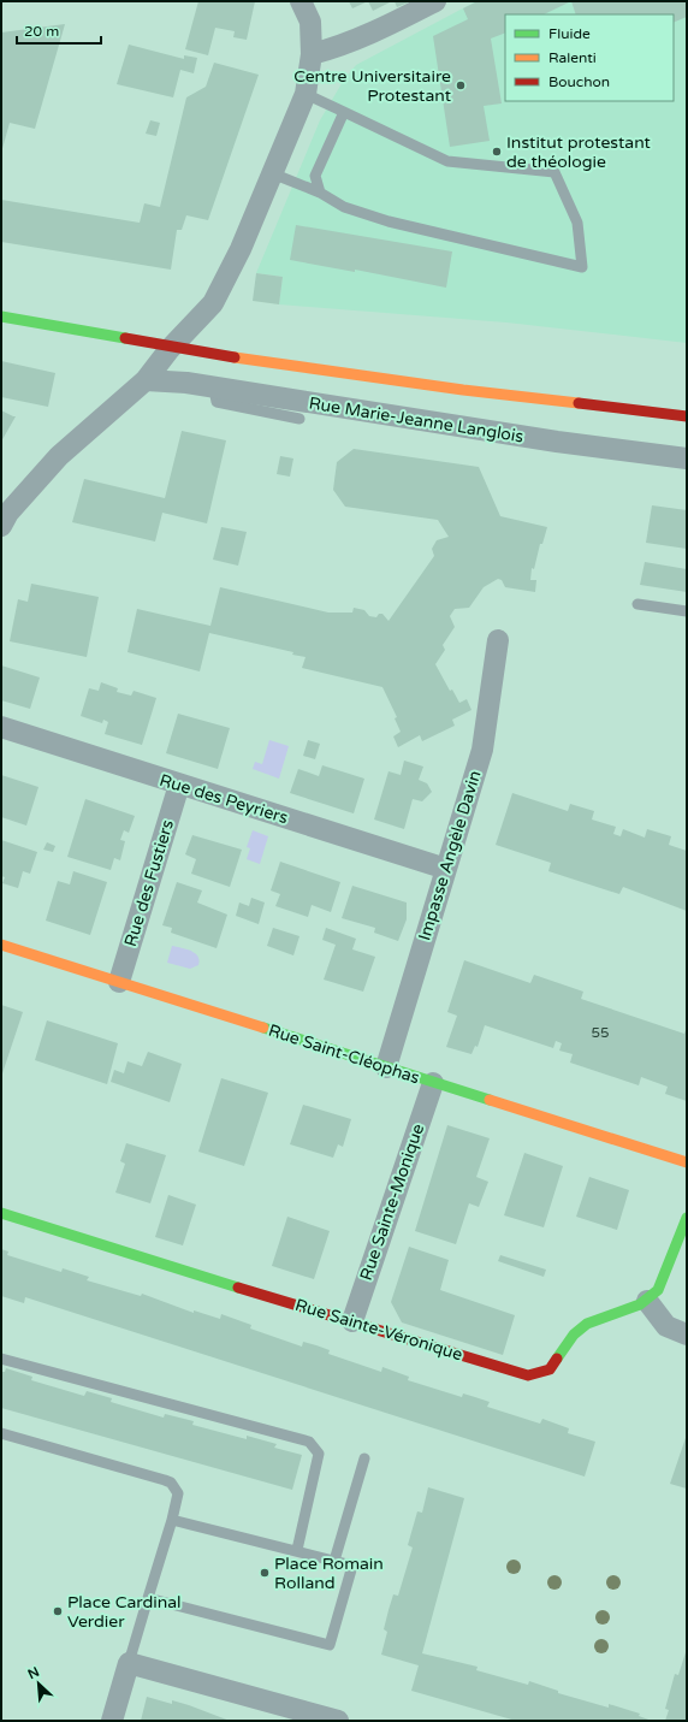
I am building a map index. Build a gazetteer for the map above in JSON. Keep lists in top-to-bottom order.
{
  "streets": {
    "street": [
      "Rue Marie-Jeanne Langlois",
      "Rue des Peyriers",
      "Impasse Angèle Davin",
      "Rue des Fustiers",
      "Rue Saint-Cléophas",
      "Rue Sainte-Monique",
      "Rue Sainte-Véronique"
    ]
  },
  "crossings": [
    ["Rue des Peyriers", "Impasse Angèle Davin"],
    ["Rue des Peyriers", "Rue des Fustiers"],
    ["Impasse Angèle Davin", "Rue Saint-Cléophas"],
    ["Rue des Fustiers", "Rue Saint-Cléophas"],
    ["Rue Saint-Cléophas", "Rue Sainte-Monique"],
    ["Rue Sainte-Monique", "Rue Sainte-Véronique"]
  ],
  "places": [
    "Centre Universitaire Protestant",
    "Institut protestant de théologie",
    "Place Romain Rolland",
    "Place Cardinal Verdier"
  ],
  "house_numbers": ["55"],
  "legend": ["Fluide", "Ralenti", "Bouchon"],
  "scale_bar": "20 m",
  "north": "top left"
}
